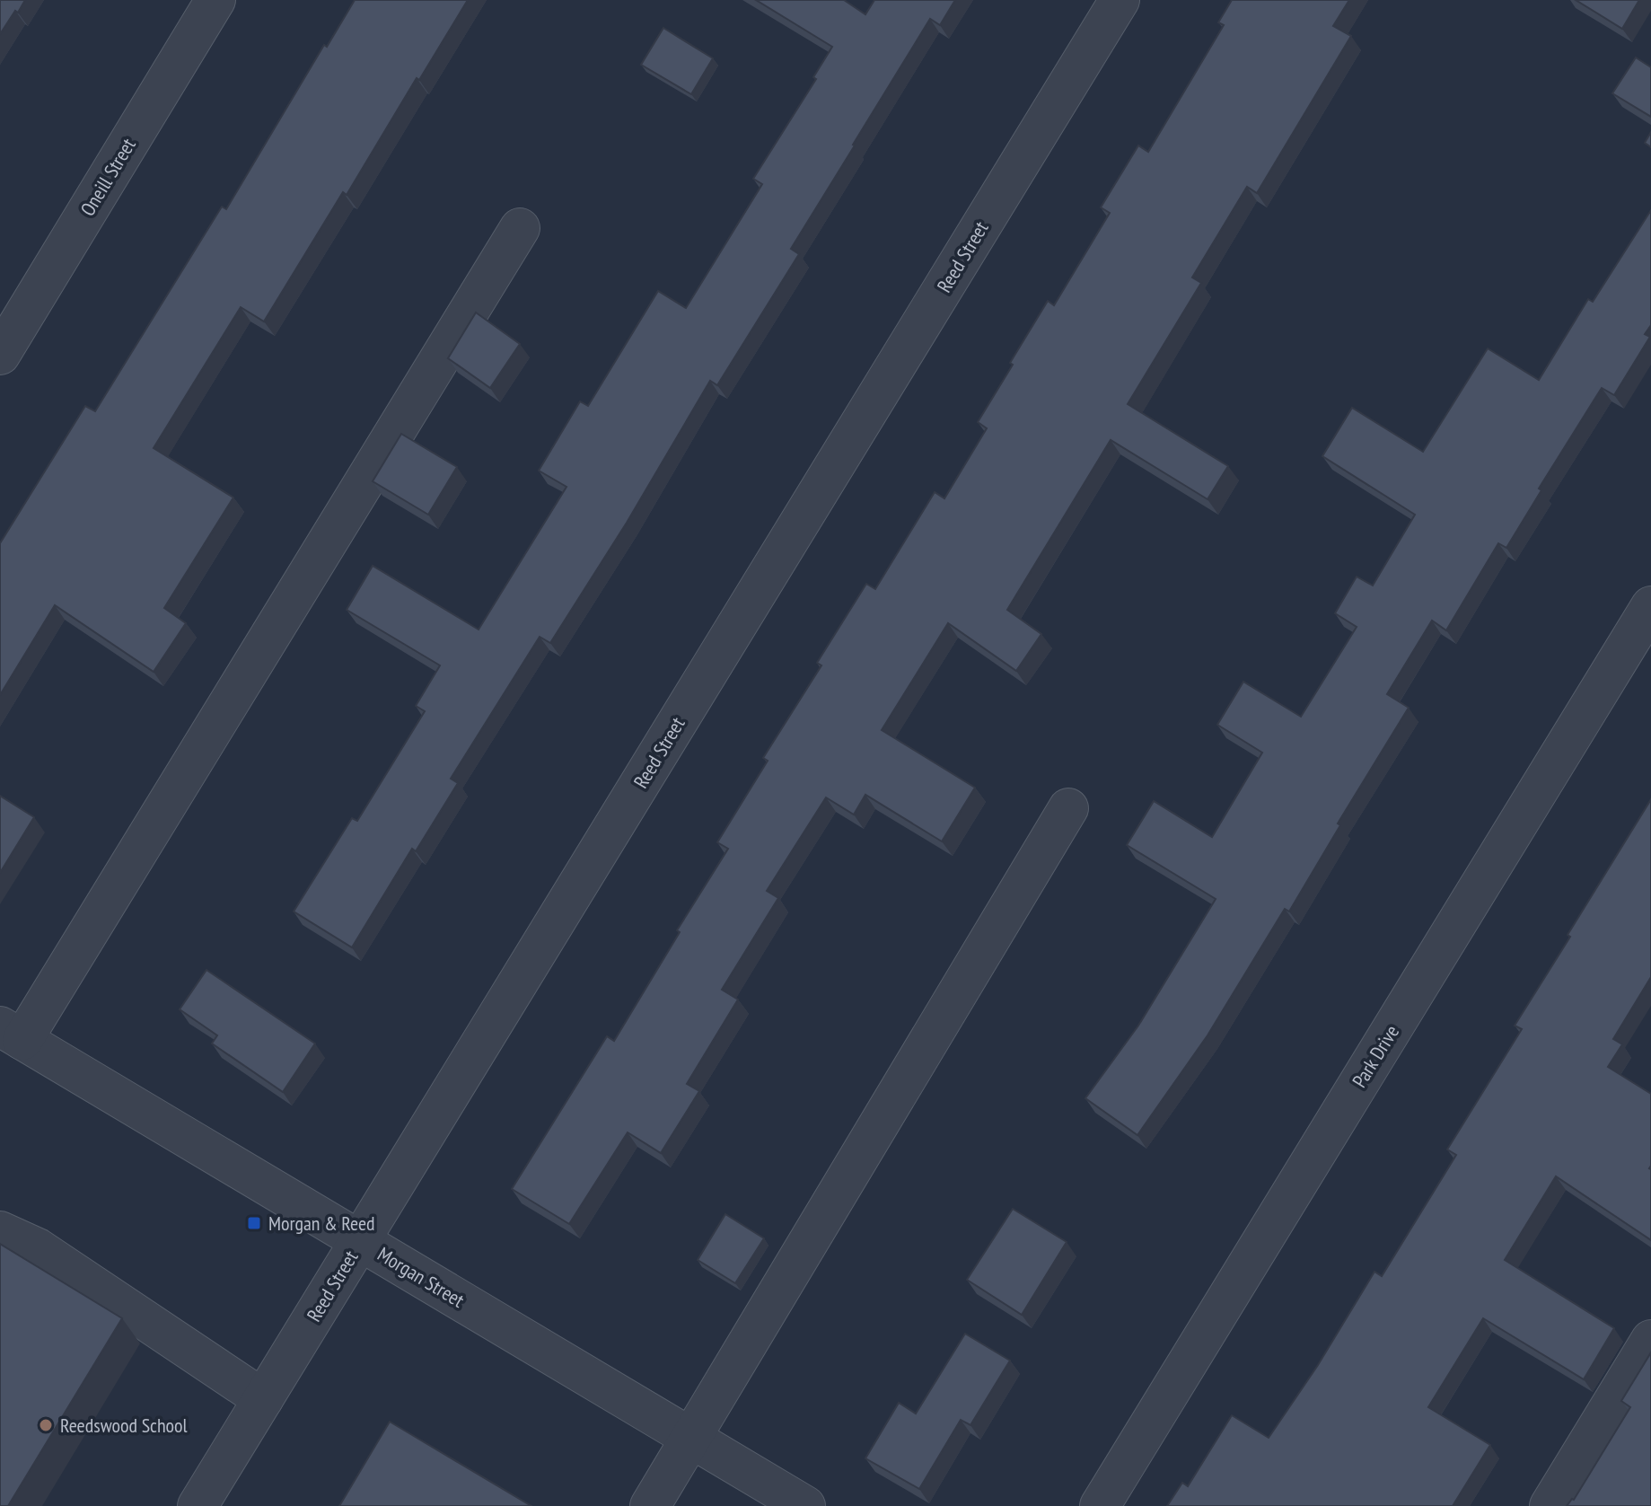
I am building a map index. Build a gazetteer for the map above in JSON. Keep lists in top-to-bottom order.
{
  "streets": {
    "street": [
      "Oneill Street",
      "Reed Street",
      "Park Drive",
      "Morgan Street"
    ]
  },
  "crossings": [
    ["Reed Street", "Morgan Street"]
  ],
  "places": {
    "transit": ["Morgan & Reed"],
    "other": ["Reedswood School"]
  }
}
